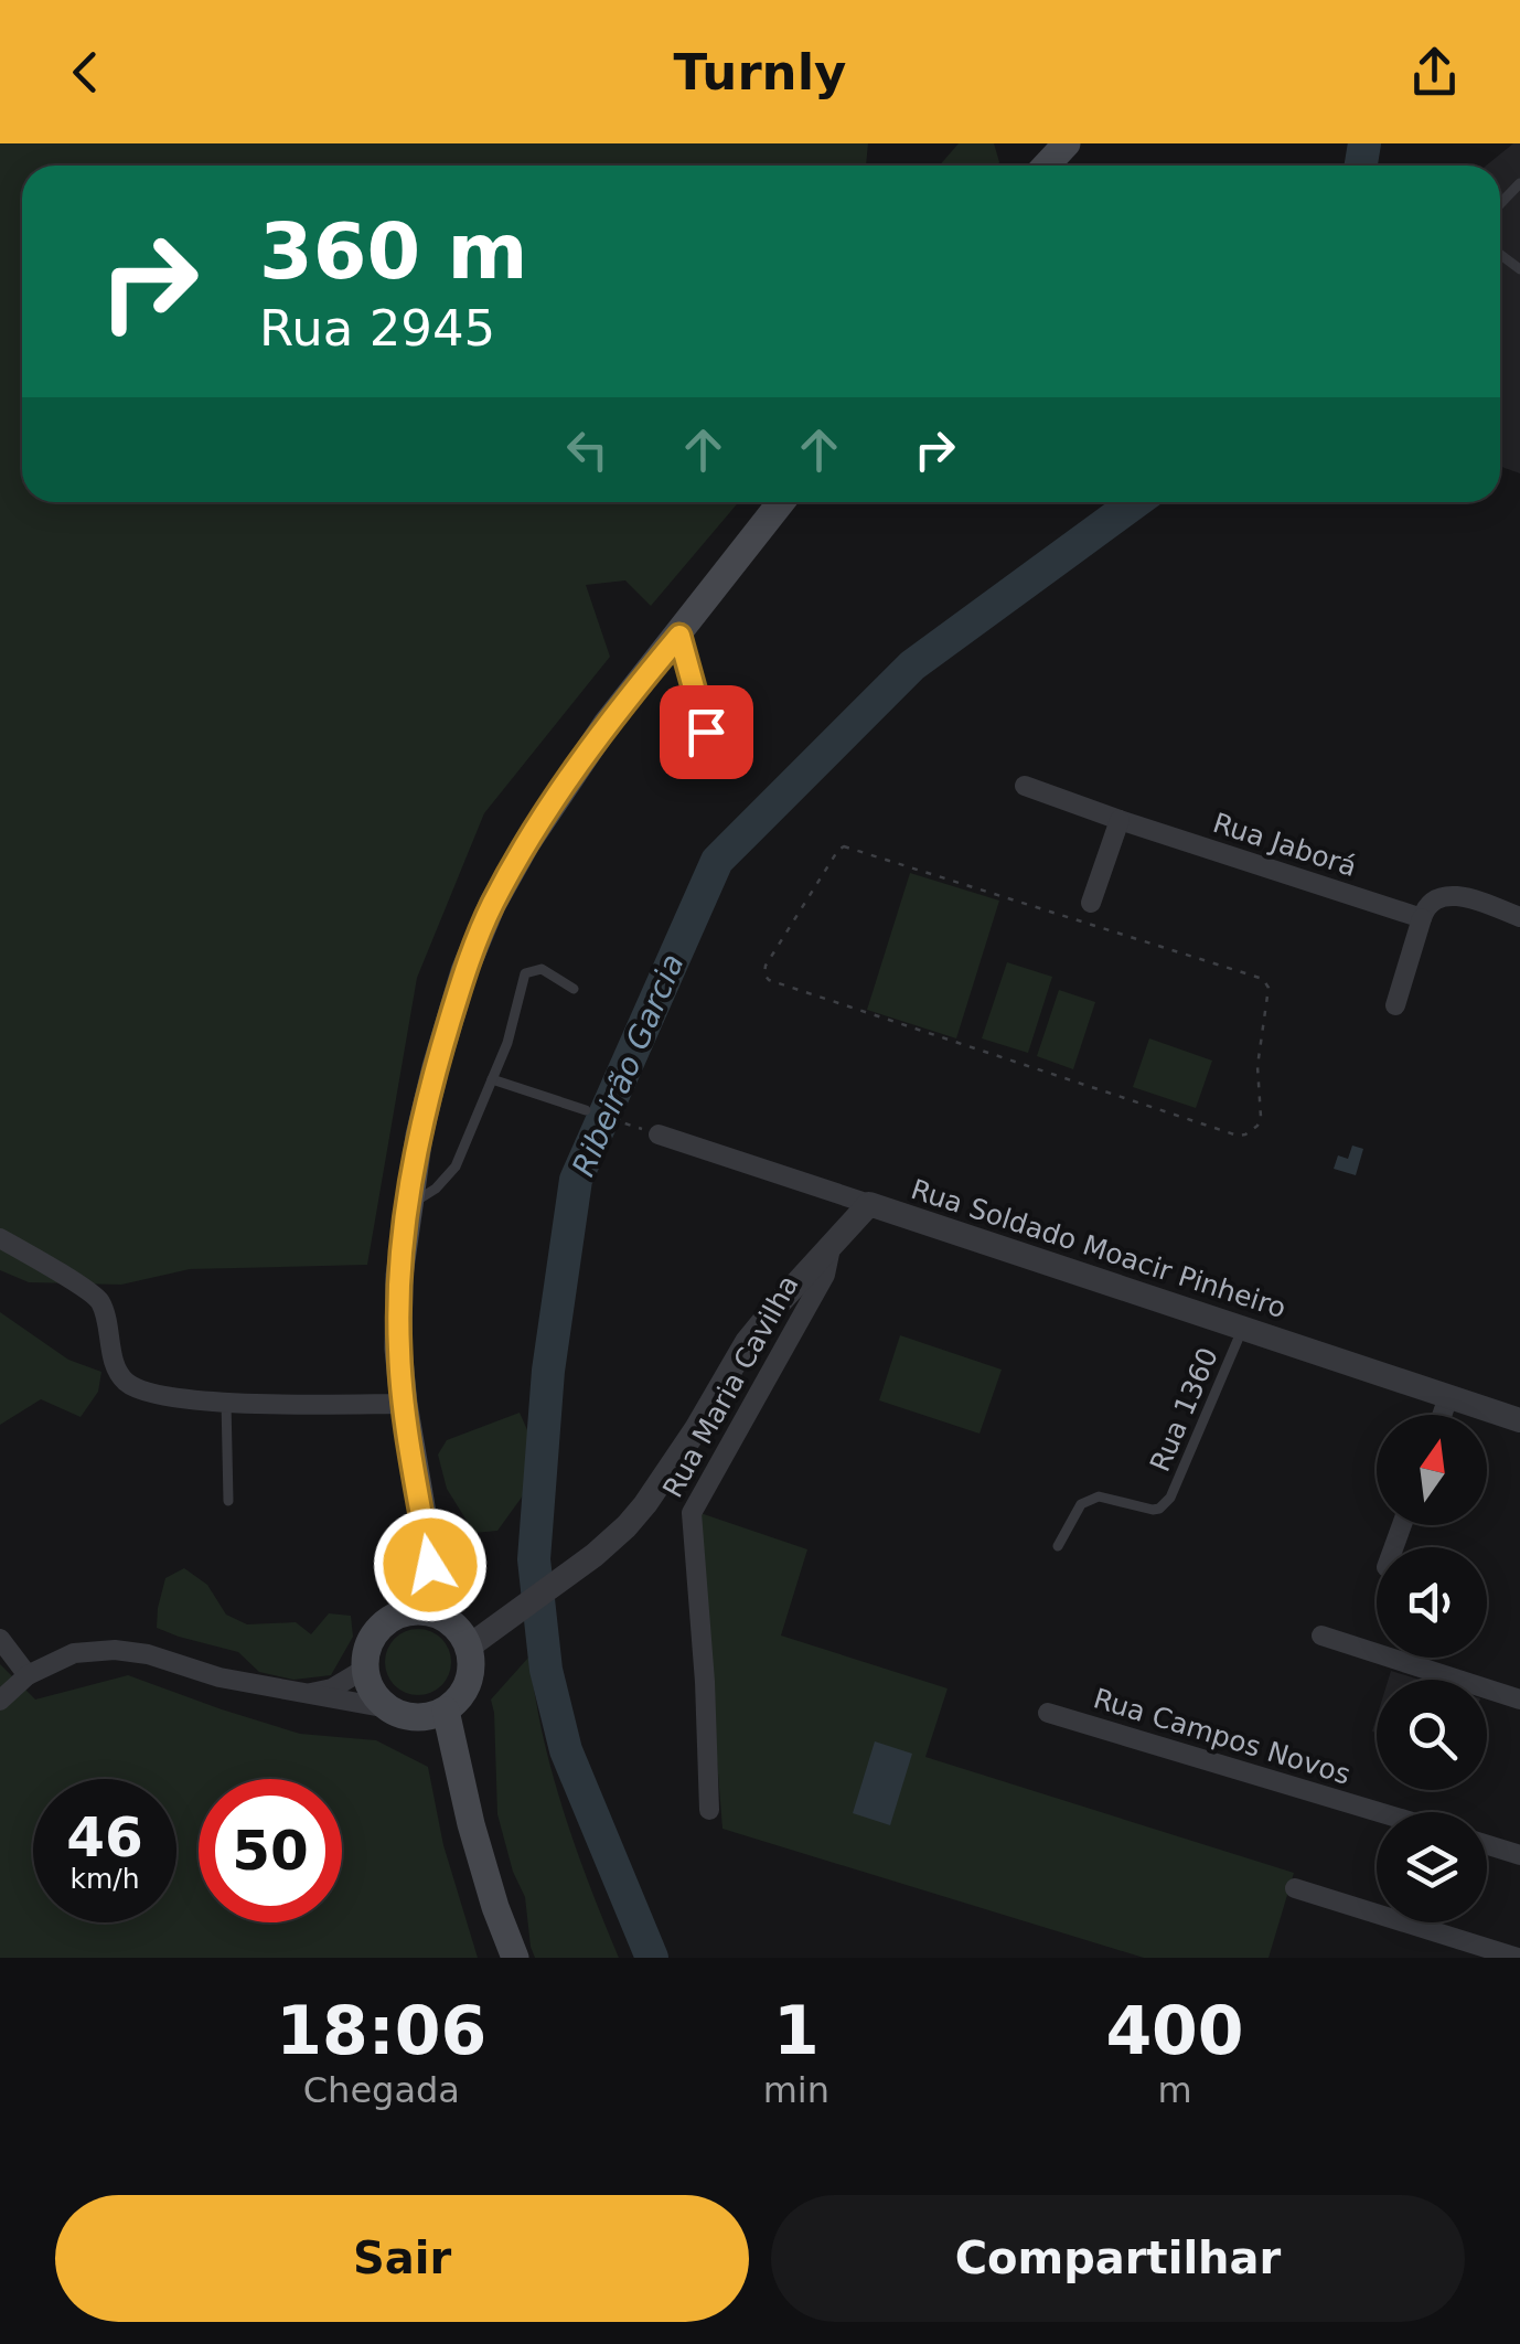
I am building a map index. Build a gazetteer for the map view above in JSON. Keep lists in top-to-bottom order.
{
  "streets": {
    "street": [
      "Rua Jaborá",
      "Rua Soldado Moacir Pinheiro",
      "Rua Maria Cavilha",
      "Rua Campos Novos"
    ],
    "lane": ["Rua 1360"]
  },
  "crossings": [
    ["Rua Soldado Moacir Pinheiro", "Rua Maria Cavilha"],
    ["Rua Soldado Moacir Pinheiro", "Rua 1360"]
  ],
  "water": ["Ribeirão Garcia"],
  "north": "top",
  "page": {
    "header": "Turnly",
    "turn": ["360 m", "Rua 2945"],
    "speed": "46 km/h",
    "limit": "50",
    "eta": [
      "18:06",
      "Chegada",
      "1",
      "min",
      "400",
      "m"
    ],
    "buttons": ["Sair", "Compartilhar"]
  }
}
